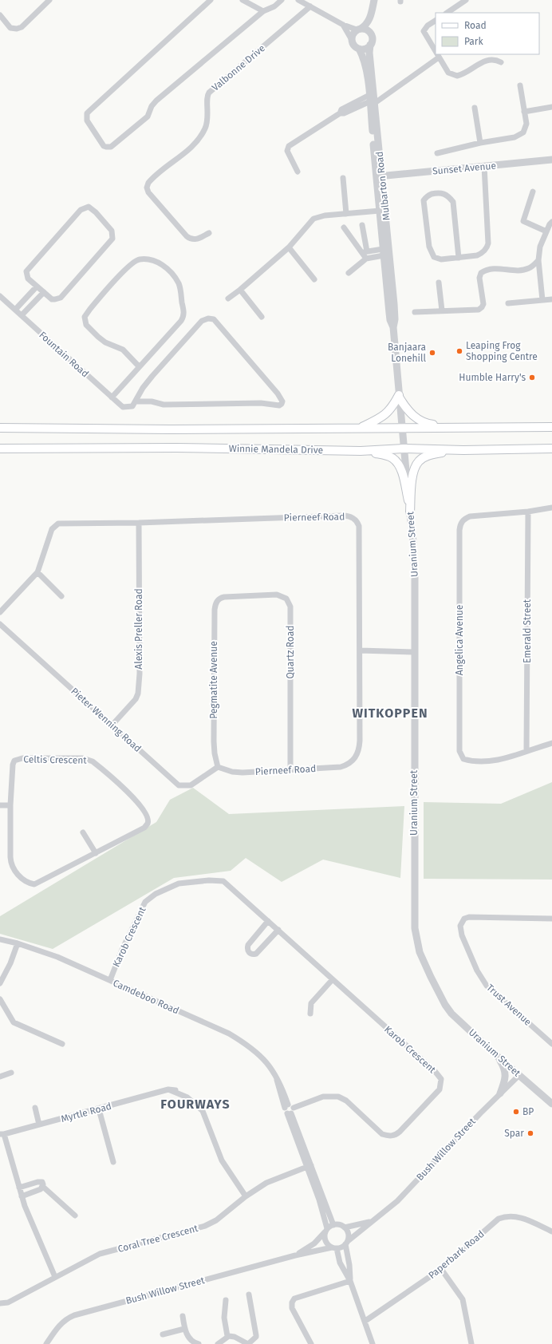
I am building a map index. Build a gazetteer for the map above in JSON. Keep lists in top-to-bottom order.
{
  "streets": {
    "main road": ["Winnie Mandela Drive"],
    "street": [
      "Valbonne Drive",
      "Sunset Avenue",
      "Mulbarton Road",
      "Fountain Road",
      "Pierneef Road",
      "Uranium Street",
      "Alexis Preller Road",
      "Emerald Street",
      "Angelica Avenue",
      "Quartz Road",
      "Pegmatite Avenue",
      "Pieter Wenning Road",
      "Celtis Crescent",
      "Karob Crescent",
      "Camdeboo Road",
      "Trust Avenue",
      "Myrtle Road",
      "Bush Willow Street",
      "Coral Tree Crescent",
      "Paperbark Road"
    ]
  },
  "crossings": [
    ["Sunset Avenue", "Mulbarton Road"],
    ["Mulbarton Road", "Winnie Mandela Drive"],
    ["Mulbarton Road", "Uranium Street"],
    ["Winnie Mandela Drive", "Uranium Street"],
    ["Pierneef Road", "Alexis Preller Road"],
    ["Pierneef Road", "Quartz Road"],
    ["Pierneef Road", "Pegmatite Avenue"],
    ["Pierneef Road", "Pieter Wenning Road"],
    ["Uranium Street", "Bush Willow Street"],
    ["Alexis Preller Road", "Pieter Wenning Road"],
    ["Emerald Street", "Angelica Avenue"],
    ["Quartz Road", "Pegmatite Avenue"],
    ["Pegmatite Avenue", "Pieter Wenning Road"],
    ["Karob Crescent", "Camdeboo Road"],
    ["Camdeboo Road", "Bush Willow Street"],
    ["Camdeboo Road", "Coral Tree Crescent"],
    ["Myrtle Road", "Coral Tree Crescent"]
  ],
  "districts": ["WITKOPPEN", "FOURWAYS"],
  "places": [
    "Leaping Frog Shopping Centre",
    "Banjaara Lonehill",
    "Humble Harry's",
    "BP",
    "Spar"
  ],
  "legend": ["Road", "Park"]
}
